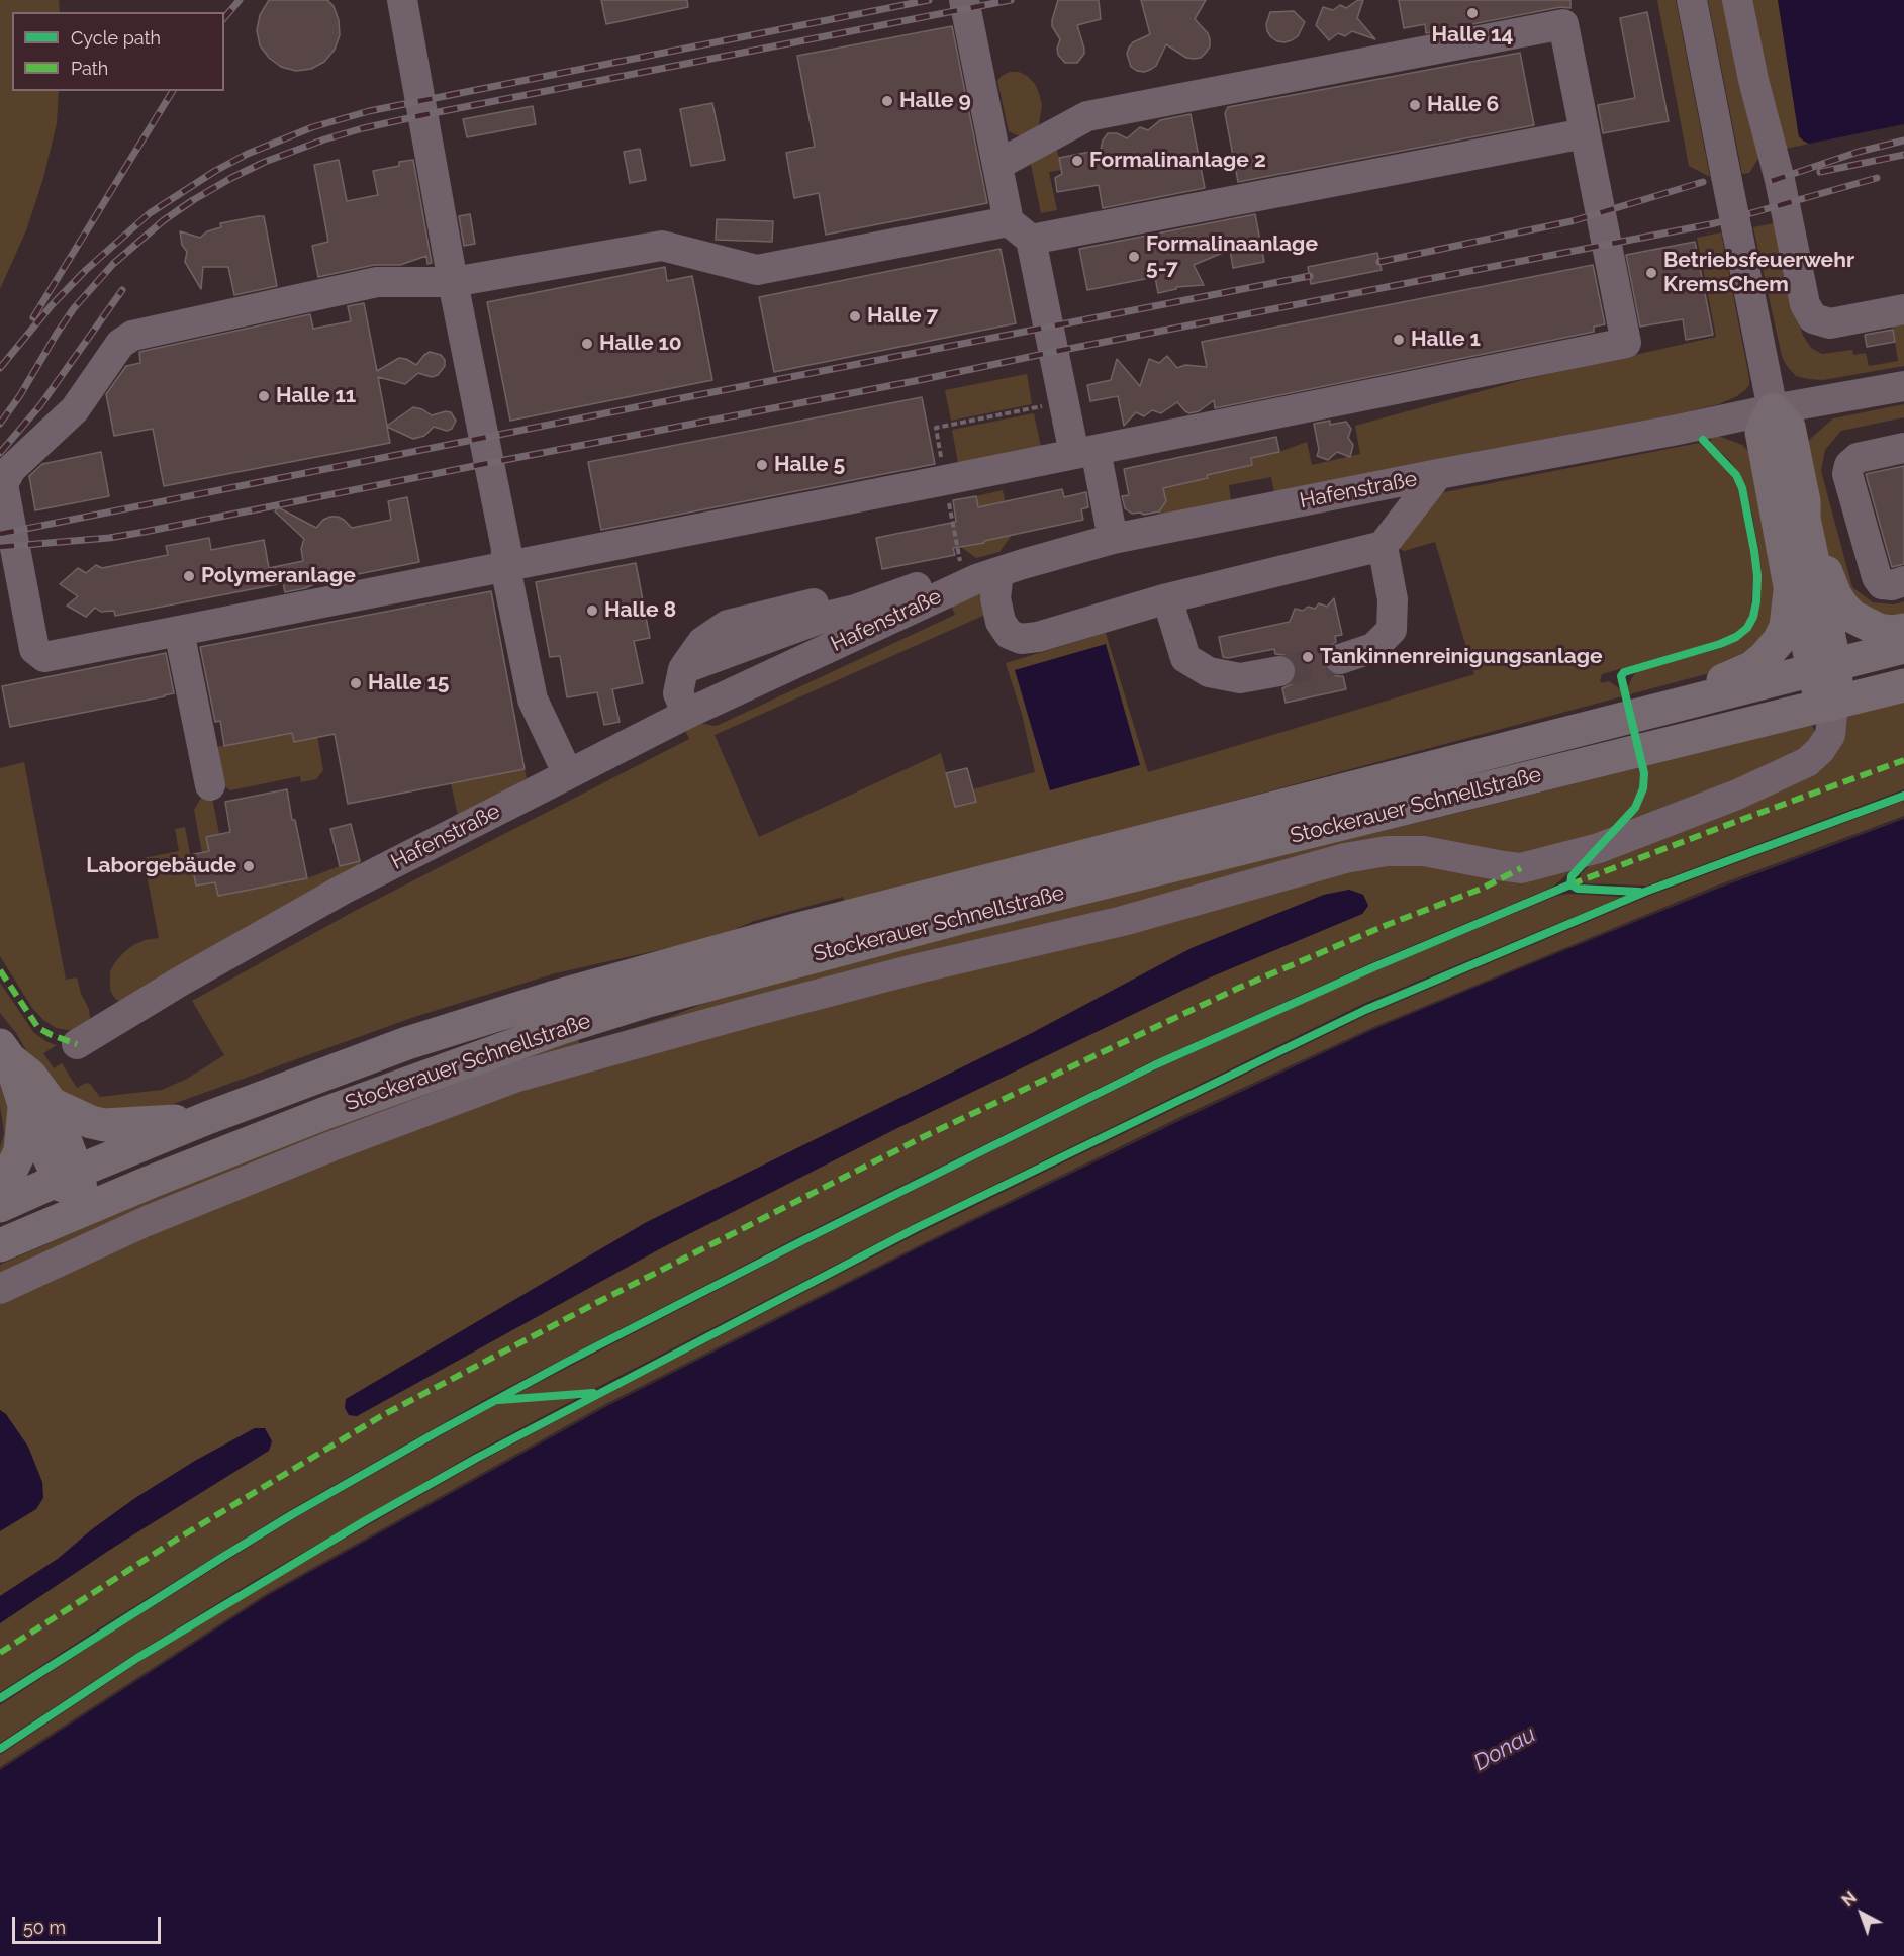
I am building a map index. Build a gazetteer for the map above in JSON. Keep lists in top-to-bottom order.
{
  "streets": {
    "highway": ["Stockerauer Schnellstraße"],
    "street": ["Hafenstraße"]
  },
  "water": ["Donau"],
  "places": [
    "Halle 14",
    "Halle 9",
    "Halle 6",
    "Formalinanlage 2",
    "Formalinaanlage 5-7",
    "Betriebsfeuerwehr KremsChem",
    "Halle 7",
    "Halle 1",
    "Halle 10",
    "Halle 11",
    "Halle 5",
    "Polymeranlage",
    "Halle 8",
    "Tankinnenreinigungsanlage",
    "Halle 15",
    "Laborgebäude"
  ],
  "legend": ["Cycle path", "Path"],
  "scale_bar": "50 m",
  "north": "top left"
}
